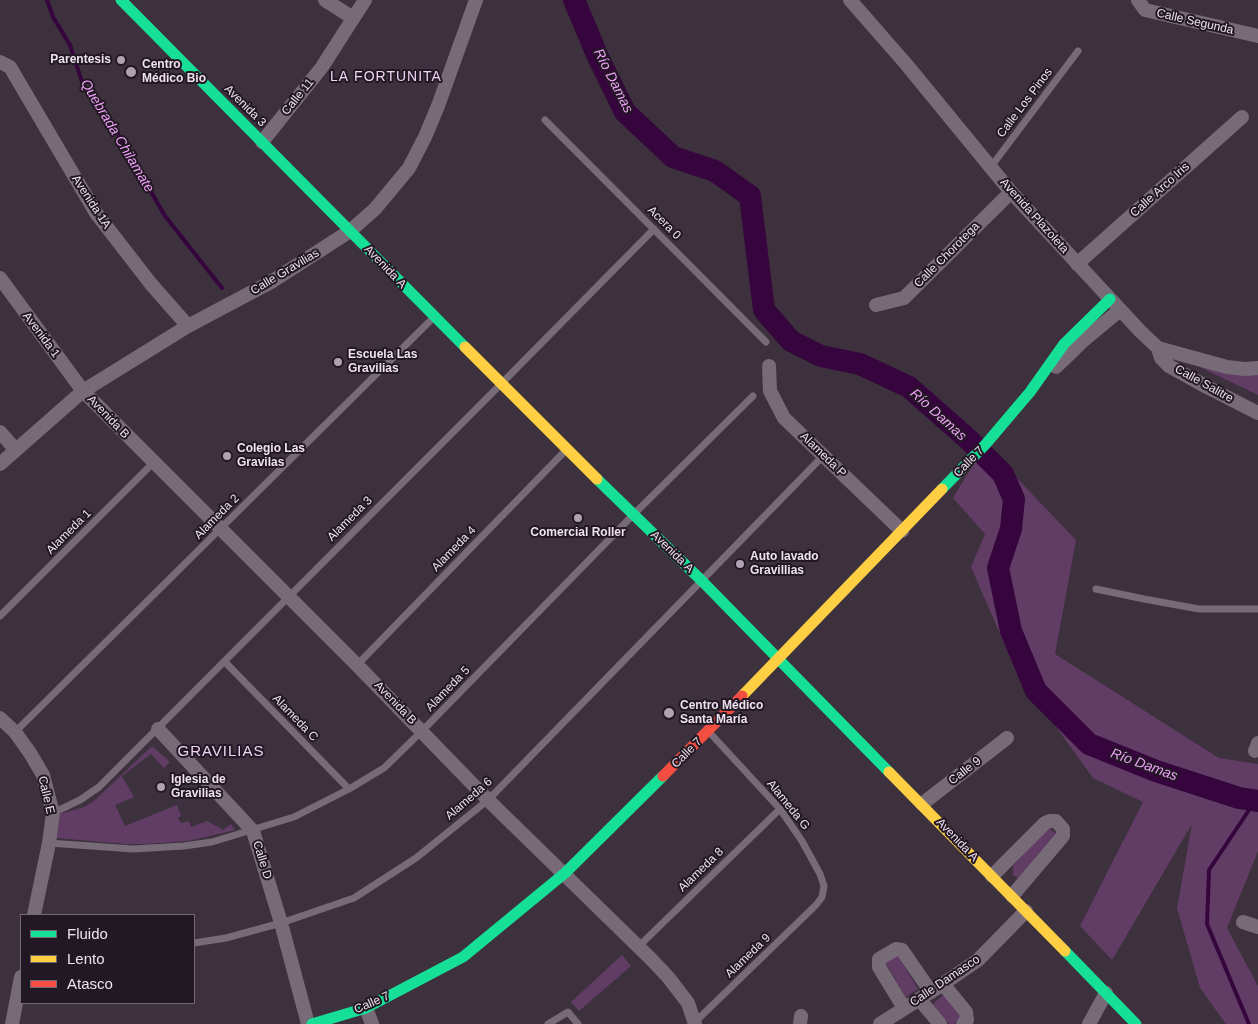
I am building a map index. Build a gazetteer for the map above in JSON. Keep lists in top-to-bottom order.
{
  "streets": {
    "street": [
      "Calle Segunda",
      "Calle 11",
      "Avenida 3",
      "Calle Arco Iris",
      "Avenida 1A",
      "Avenida Plazoleta",
      "Calle Chorotega",
      "Avenida A",
      "Calle Gravilias",
      "Avenida 1",
      "Calle Salitre",
      "Avenida B",
      "Alameda P",
      "Calle 7",
      "Calle 9",
      "Calle E",
      "Calle D",
      "Calle Damasco"
    ],
    "lane": [
      "Calle Los Pinos",
      "Acera 0",
      "Alameda 2",
      "Alameda 3",
      "Alameda 1",
      "Alameda 4",
      "Alameda 5",
      "Alameda C",
      "Alameda 6",
      "Alameda G",
      "Alameda 8",
      "Alameda 9"
    ]
  },
  "crossings": [
    ["Calle 11", "Avenida 3"],
    ["Calle Los Pinos", "Avenida Plazoleta"],
    ["Avenida 3", "Avenida A"],
    ["Avenida 3", "Calle Gravilias"],
    ["Calle Arco Iris", "Avenida Plazoleta"],
    ["Avenida 1A", "Calle Gravilias"],
    ["Avenida Plazoleta", "Calle Chorotega"],
    ["Avenida Plazoleta", "Calle Salitre"],
    ["Avenida Plazoleta", "Calle 7"],
    ["Acera 0", "Alameda 3"],
    ["Avenida A", "Calle Gravilias"],
    ["Avenida A", "Calle 7"],
    ["Avenida A", "Alameda 2"],
    ["Avenida A", "Alameda 3"],
    ["Avenida A", "Alameda 4"],
    ["Avenida A", "Alameda 5"],
    ["Avenida A", "Calle 9"],
    ["Avenida A", "Alameda 6"],
    ["Avenida A", "Calle Damasco"],
    ["Calle Gravilias", "Avenida 1"],
    ["Calle Gravilias", "Avenida B"],
    ["Avenida 1", "Avenida B"],
    ["Avenida B", "Calle 7"],
    ["Avenida B", "Alameda 2"],
    ["Avenida B", "Alameda 3"],
    ["Avenida B", "Alameda 1"],
    ["Avenida B", "Alameda 4"],
    ["Avenida B", "Alameda 5"],
    ["Avenida B", "Alameda 6"],
    ["Avenida B", "Alameda 8"],
    ["Avenida B", "Alameda 9"],
    ["Alameda P", "Calle 7"],
    ["Calle 7", "Alameda G"],
    ["Alameda 2", "Calle E"],
    ["Alameda 3", "Alameda C"],
    ["Alameda 3", "Calle E"],
    ["Alameda 3", "Calle D"],
    ["Alameda 5", "Alameda C"],
    ["Alameda 5", "Calle E"],
    ["Alameda 5", "Calle D"],
    ["Alameda 6", "Calle D"],
    ["Alameda G", "Alameda 8"],
    ["Alameda G", "Alameda 9"]
  ],
  "districts": ["LA FORTUNITA", "GRAVILIAS"],
  "water": ["Río Damas", "Quebrada Chilamate"],
  "places": [
    "Parentesis",
    "Centro Médico Bio",
    "Escuela Las Gravilias",
    "Colegio Las Gravilas",
    "Comercial Roller",
    "Auto lavado Gravillias",
    "Centro Médico Santa María",
    "Iglesia de Gravilias"
  ],
  "legend": ["Fluido", "Lento", "Atasco"]
}
